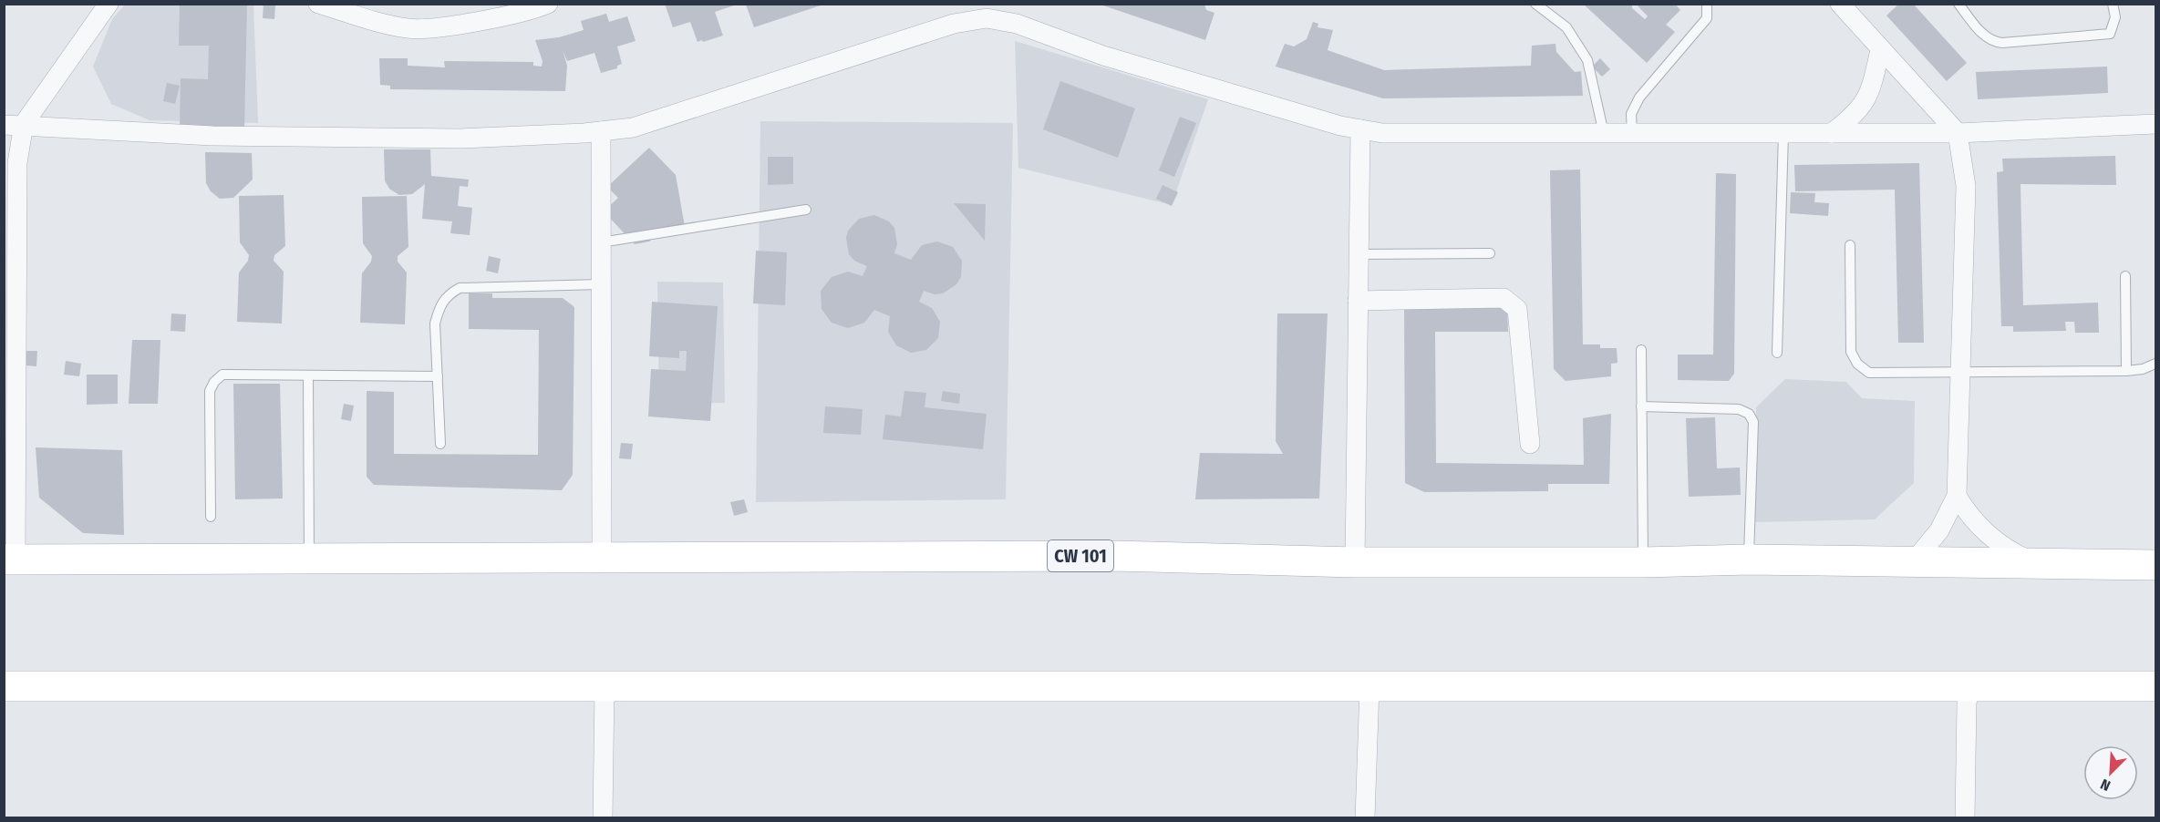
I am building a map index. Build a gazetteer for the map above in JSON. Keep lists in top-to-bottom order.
{
  "streets": {
    "main road": ["CW 101"]
  },
  "north": "bottom left"
}
